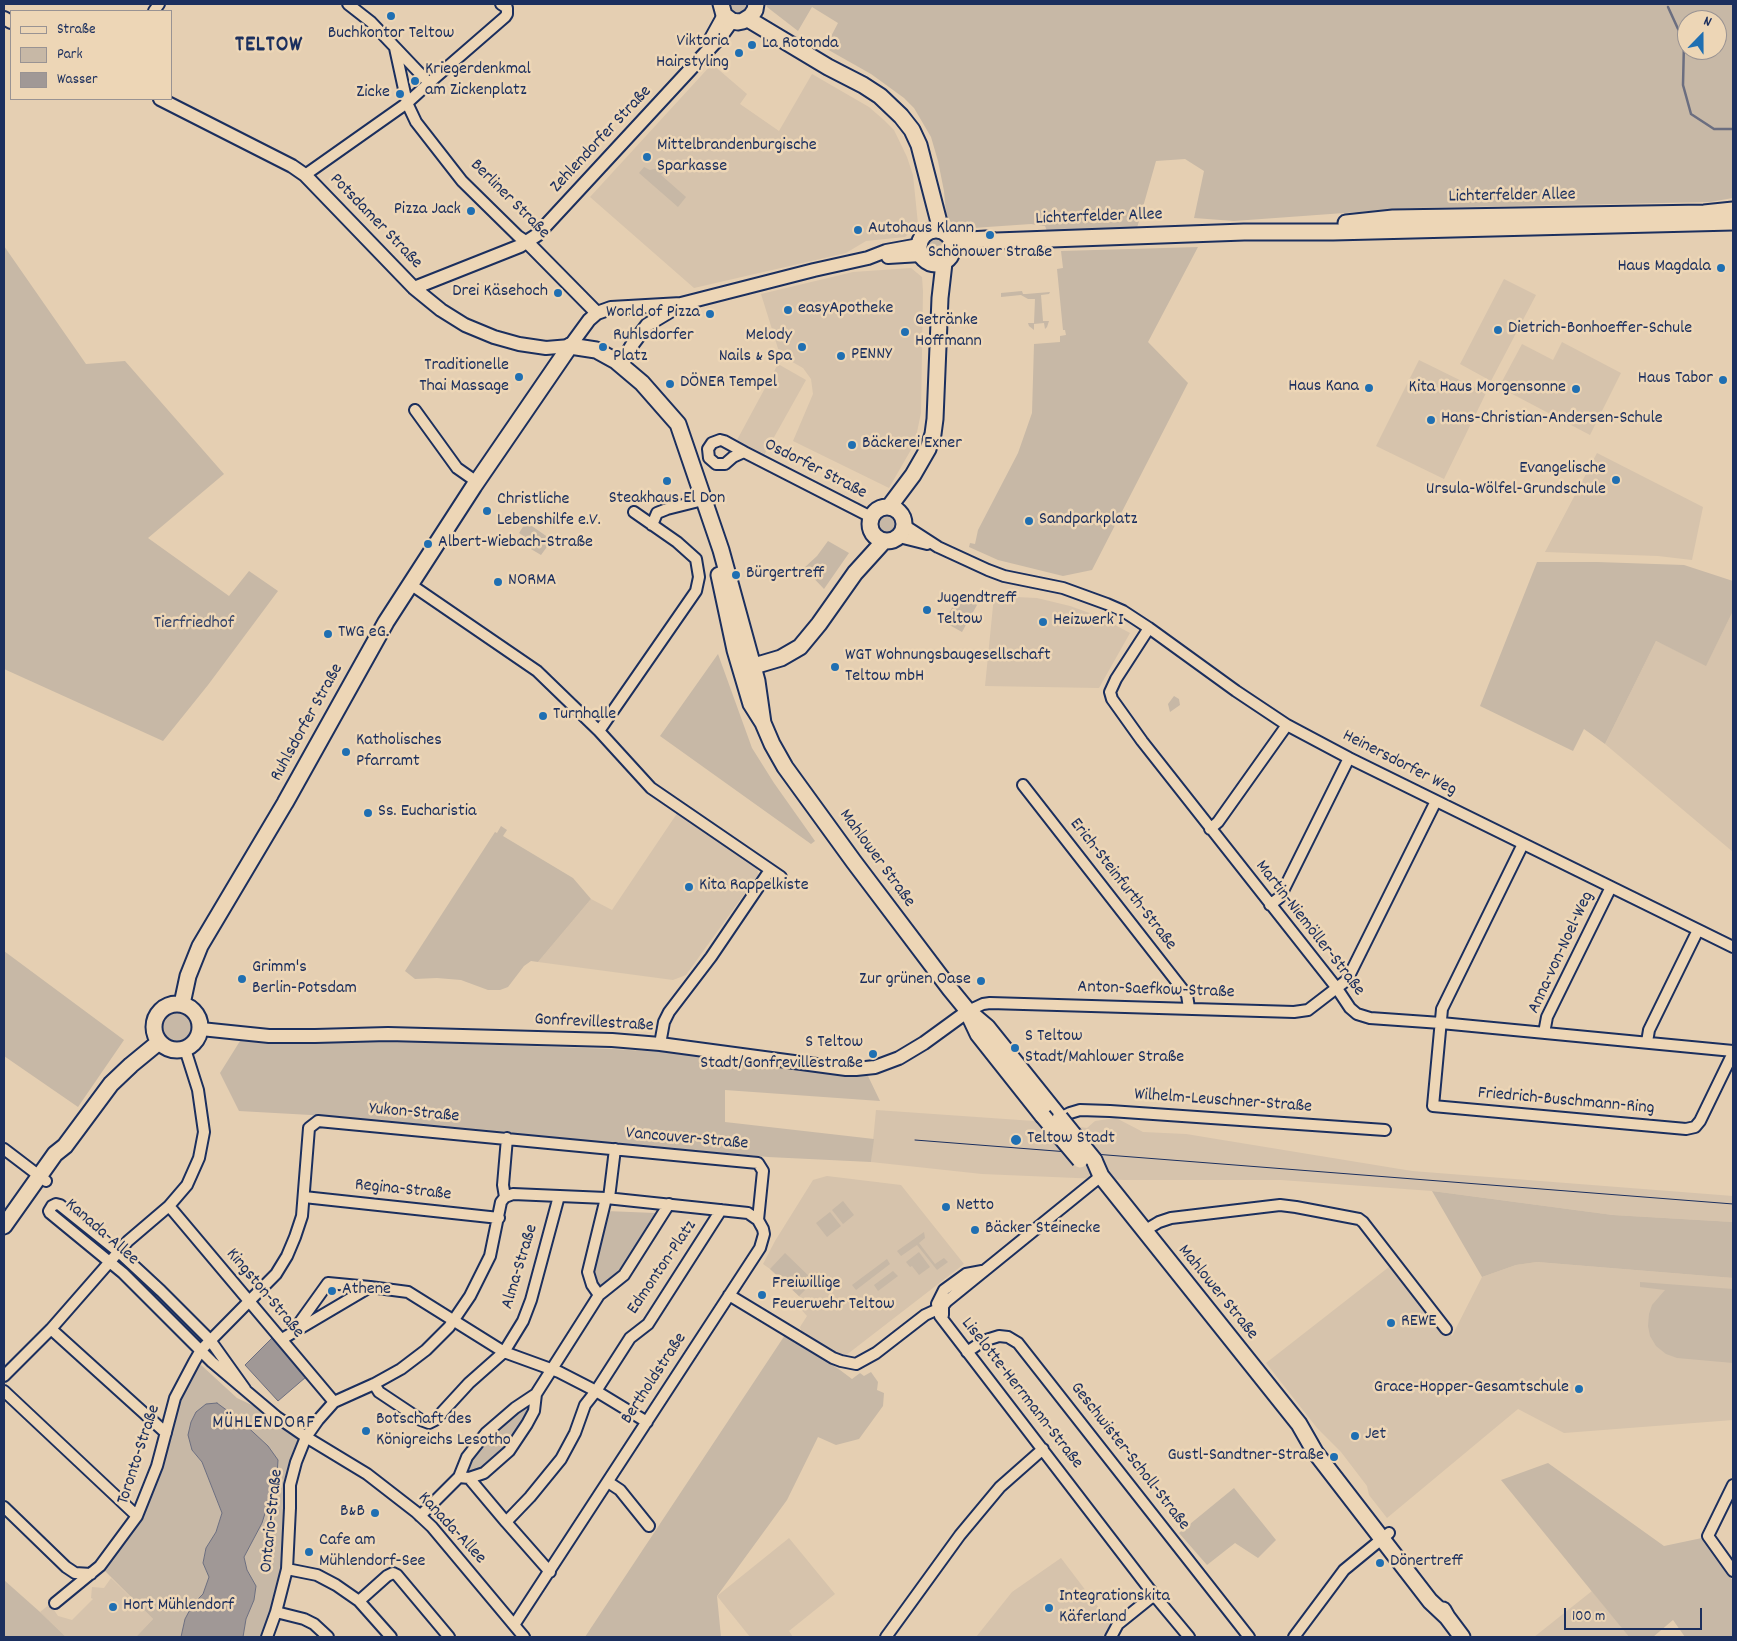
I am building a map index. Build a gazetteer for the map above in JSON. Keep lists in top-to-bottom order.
{
  "streets": {
    "main road": ["Lichterfelder Allee", "Ruhlsdorfer Straße", "Mahlower Straße"],
    "street": [
      "Zehlendorfer Straße",
      "Berliner Straße",
      "Potsdamer Straße",
      "Osdorfer Straße",
      "Heinersdorfer Weg",
      "Erich-Steinfurth-Straße",
      "Martin-Niemöller-Straße",
      "Anna-von-Noel-Weg",
      "Anton-Saefkow-Straße",
      "Gonfrevillestraße",
      "Wilhelm-Leuschner-Straße",
      "Friedrich-Buschmann-Ring",
      "Yukon-Straße",
      "Vancouver-Straße",
      "Regina-Straße",
      "Kanada-Allee",
      "Alma-Straße",
      "Edmonton-Platz",
      "Kingston-Straße",
      "Bertholdstraße",
      "Liselotte-Herrmann-Straße",
      "Toronto-Straße",
      "Geschwister-Scholl-Straße",
      "Ontario-Straße"
    ]
  },
  "crossings": [
    ["Zehlendorfer Straße", "Berliner Straße"],
    ["Zehlendorfer Straße", "Potsdamer Straße"],
    ["Potsdamer Straße", "Ruhlsdorfer Straße"],
    ["Potsdamer Straße", "Mahlower Straße"],
    ["Osdorfer Straße", "Heinersdorfer Weg"],
    ["Ruhlsdorfer Straße", "Mahlower Straße"],
    ["Ruhlsdorfer Straße", "Gonfrevillestraße"],
    ["Heinersdorfer Weg", "Martin-Niemöller-Straße"],
    ["Heinersdorfer Weg", "Anna-von-Noel-Weg"],
    ["Heinersdorfer Weg", "Anton-Saefkow-Straße"],
    ["Mahlower Straße", "Anton-Saefkow-Straße"],
    ["Mahlower Straße", "Gonfrevillestraße"],
    ["Mahlower Straße", "Wilhelm-Leuschner-Straße"],
    ["Mahlower Straße", "Liselotte-Herrmann-Straße"],
    ["Erich-Steinfurth-Straße", "Anton-Saefkow-Straße"],
    ["Martin-Niemöller-Straße", "Anna-von-Noel-Weg"],
    ["Martin-Niemöller-Straße", "Anton-Saefkow-Straße"],
    ["Martin-Niemöller-Straße", "Friedrich-Buschmann-Ring"],
    ["Anton-Saefkow-Straße", "Gonfrevillestraße"],
    ["Yukon-Straße", "Vancouver-Straße"],
    ["Yukon-Straße", "Toronto-Straße"],
    ["Vancouver-Straße", "Bertholdstraße"],
    ["Regina-Straße", "Alma-Straße"],
    ["Regina-Straße", "Toronto-Straße"],
    ["Kanada-Allee", "Alma-Straße"],
    ["Kanada-Allee", "Bertholdstraße"],
    ["Kanada-Allee", "Toronto-Straße"],
    ["Kanada-Allee", "Ontario-Straße"],
    ["Alma-Straße", "Kingston-Straße"],
    ["Alma-Straße", "Ontario-Straße"],
    ["Kingston-Straße", "Toronto-Straße"],
    ["Liselotte-Herrmann-Straße", "Geschwister-Scholl-Straße"]
  ],
  "districts": ["TELTOW", "MÜHLENDORF"],
  "parks": ["Tierfriedhof"],
  "places": [
    "Buchkontor Teltow",
    "La Rotonda",
    "Viktoria Hairstyling",
    "Kriegerdenkmal am Zickenplatz",
    "Zicke",
    "Mittelbrandenburgische Sparkasse",
    "Pizza Jack",
    "Autohaus Klann",
    "Schönower Straße",
    "Haus Magdala",
    "Drei Käsehoch",
    "easyApotheke",
    "World of Pizza",
    "Dietrich-Bonhoeffer-Schule",
    "Getränke Hoffmann",
    "Ruhlsdorfer Platz",
    "Melody Nails & Spa",
    "PENNY",
    "Traditionelle Thai Massage",
    "Haus Tabor",
    "DÖNER Tempel",
    "Haus Kana",
    "Kita Haus Morgensonne",
    "Hans-Christian-Andersen-Schule",
    "Bäckerei Exner",
    "Evangelische Ursula-Wölfel-Grundschule",
    "Steakhaus El Don",
    "Christliche Lebenshilfe e.V.",
    "Sandparkplatz",
    "Albert-Wiebach-Straße",
    "Bürgertreff",
    "NORMA",
    "Jugendtreff Teltow",
    "Heizwerk I",
    "TWG eG.",
    "WGT Wohnungsbaugesellschaft Teltow mbH",
    "Turnhalle",
    "Katholisches Pfarramt",
    "Ss. Eucharistia",
    "Kita Rappelkiste",
    "Grimm's Berlin-Potsdam",
    "Zur grünen Oase",
    "S Teltow Stadt/Mahlower Straße",
    "S Teltow Stadt/Gonfrevillestraße",
    "Teltow Stadt",
    "Netto",
    "Bäcker Steinecke",
    "Athene",
    "Freiwillige Feuerwehr Teltow",
    "REWE",
    "Grace-Hopper-Gesamtschule",
    "Botschaft des Königreichs Lesotho",
    "Jet",
    "Gustl-Sandtner-Straße",
    "B&B",
    "Cafe am Mühlendorf-See",
    "Dönertreff",
    "Hort Mühlendorf",
    "Integrationskita Käferland"
  ],
  "legend": ["Straße", "Park", "Wasser"],
  "scale_bar": "100 m",
  "north": "top"
}
